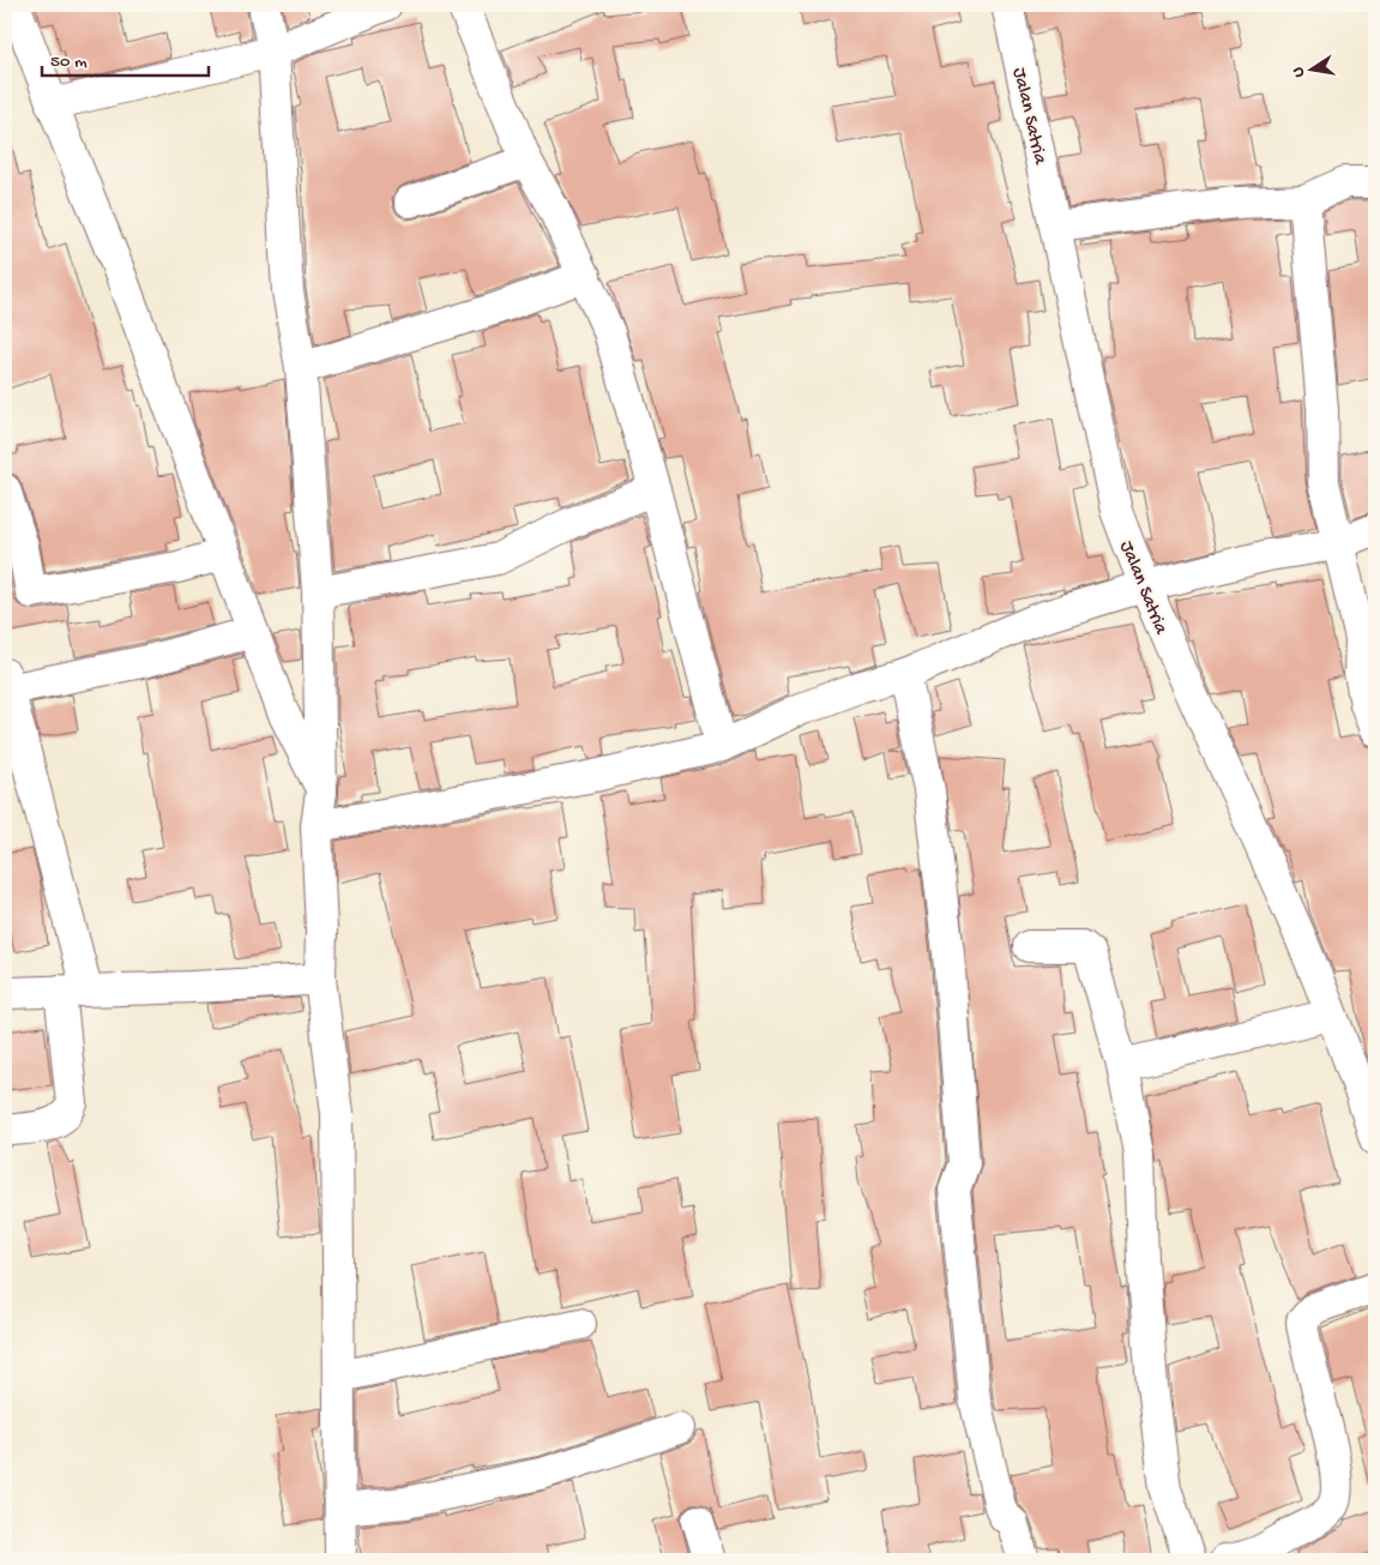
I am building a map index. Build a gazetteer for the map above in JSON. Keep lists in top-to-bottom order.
{
  "streets": {
    "street": ["Jalan Satria"]
  },
  "scale_bar": "50 m",
  "north": "left"
}
